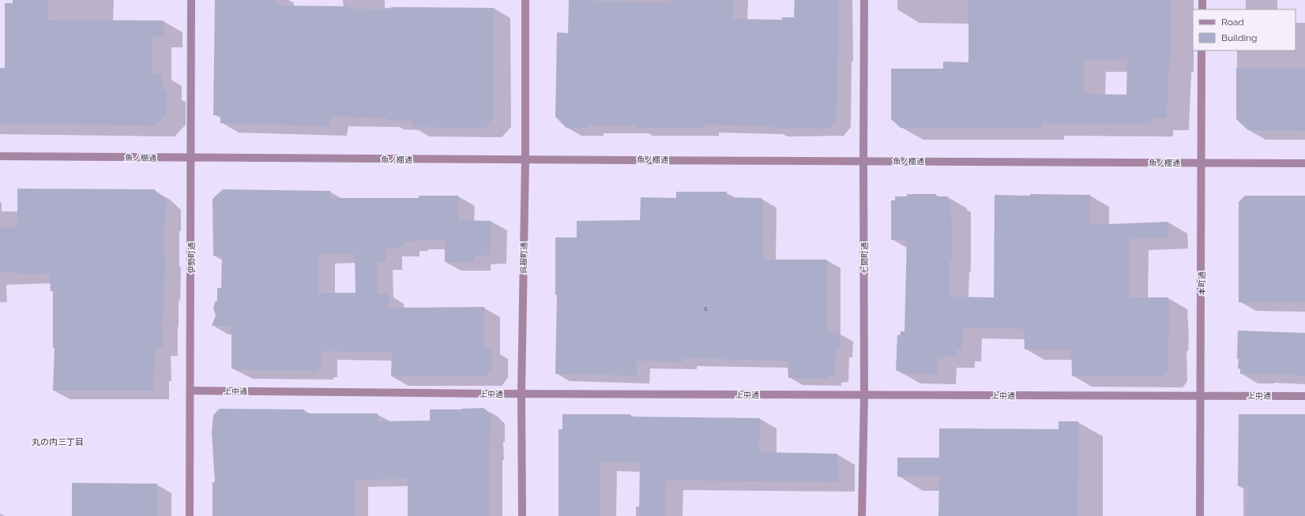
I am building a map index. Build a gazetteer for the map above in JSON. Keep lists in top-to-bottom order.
{
  "streets": {
    "street": [
      "魚ノ棚通",
      "伊勢町通",
      "呉服町通",
      "七間町通",
      "本町通",
      "上中通"
    ]
  },
  "crossings": [
    ["魚ノ棚通", "伊勢町通"],
    ["魚ノ棚通", "呉服町通"],
    ["魚ノ棚通", "七間町通"],
    ["魚ノ棚通", "本町通"],
    ["伊勢町通", "上中通"],
    ["呉服町通", "上中通"],
    ["七間町通", "上中通"],
    ["本町通", "上中通"]
  ],
  "districts": ["丸の内三丁目"],
  "house_numbers": ["8"],
  "legend": ["Road", "Building"]
}
